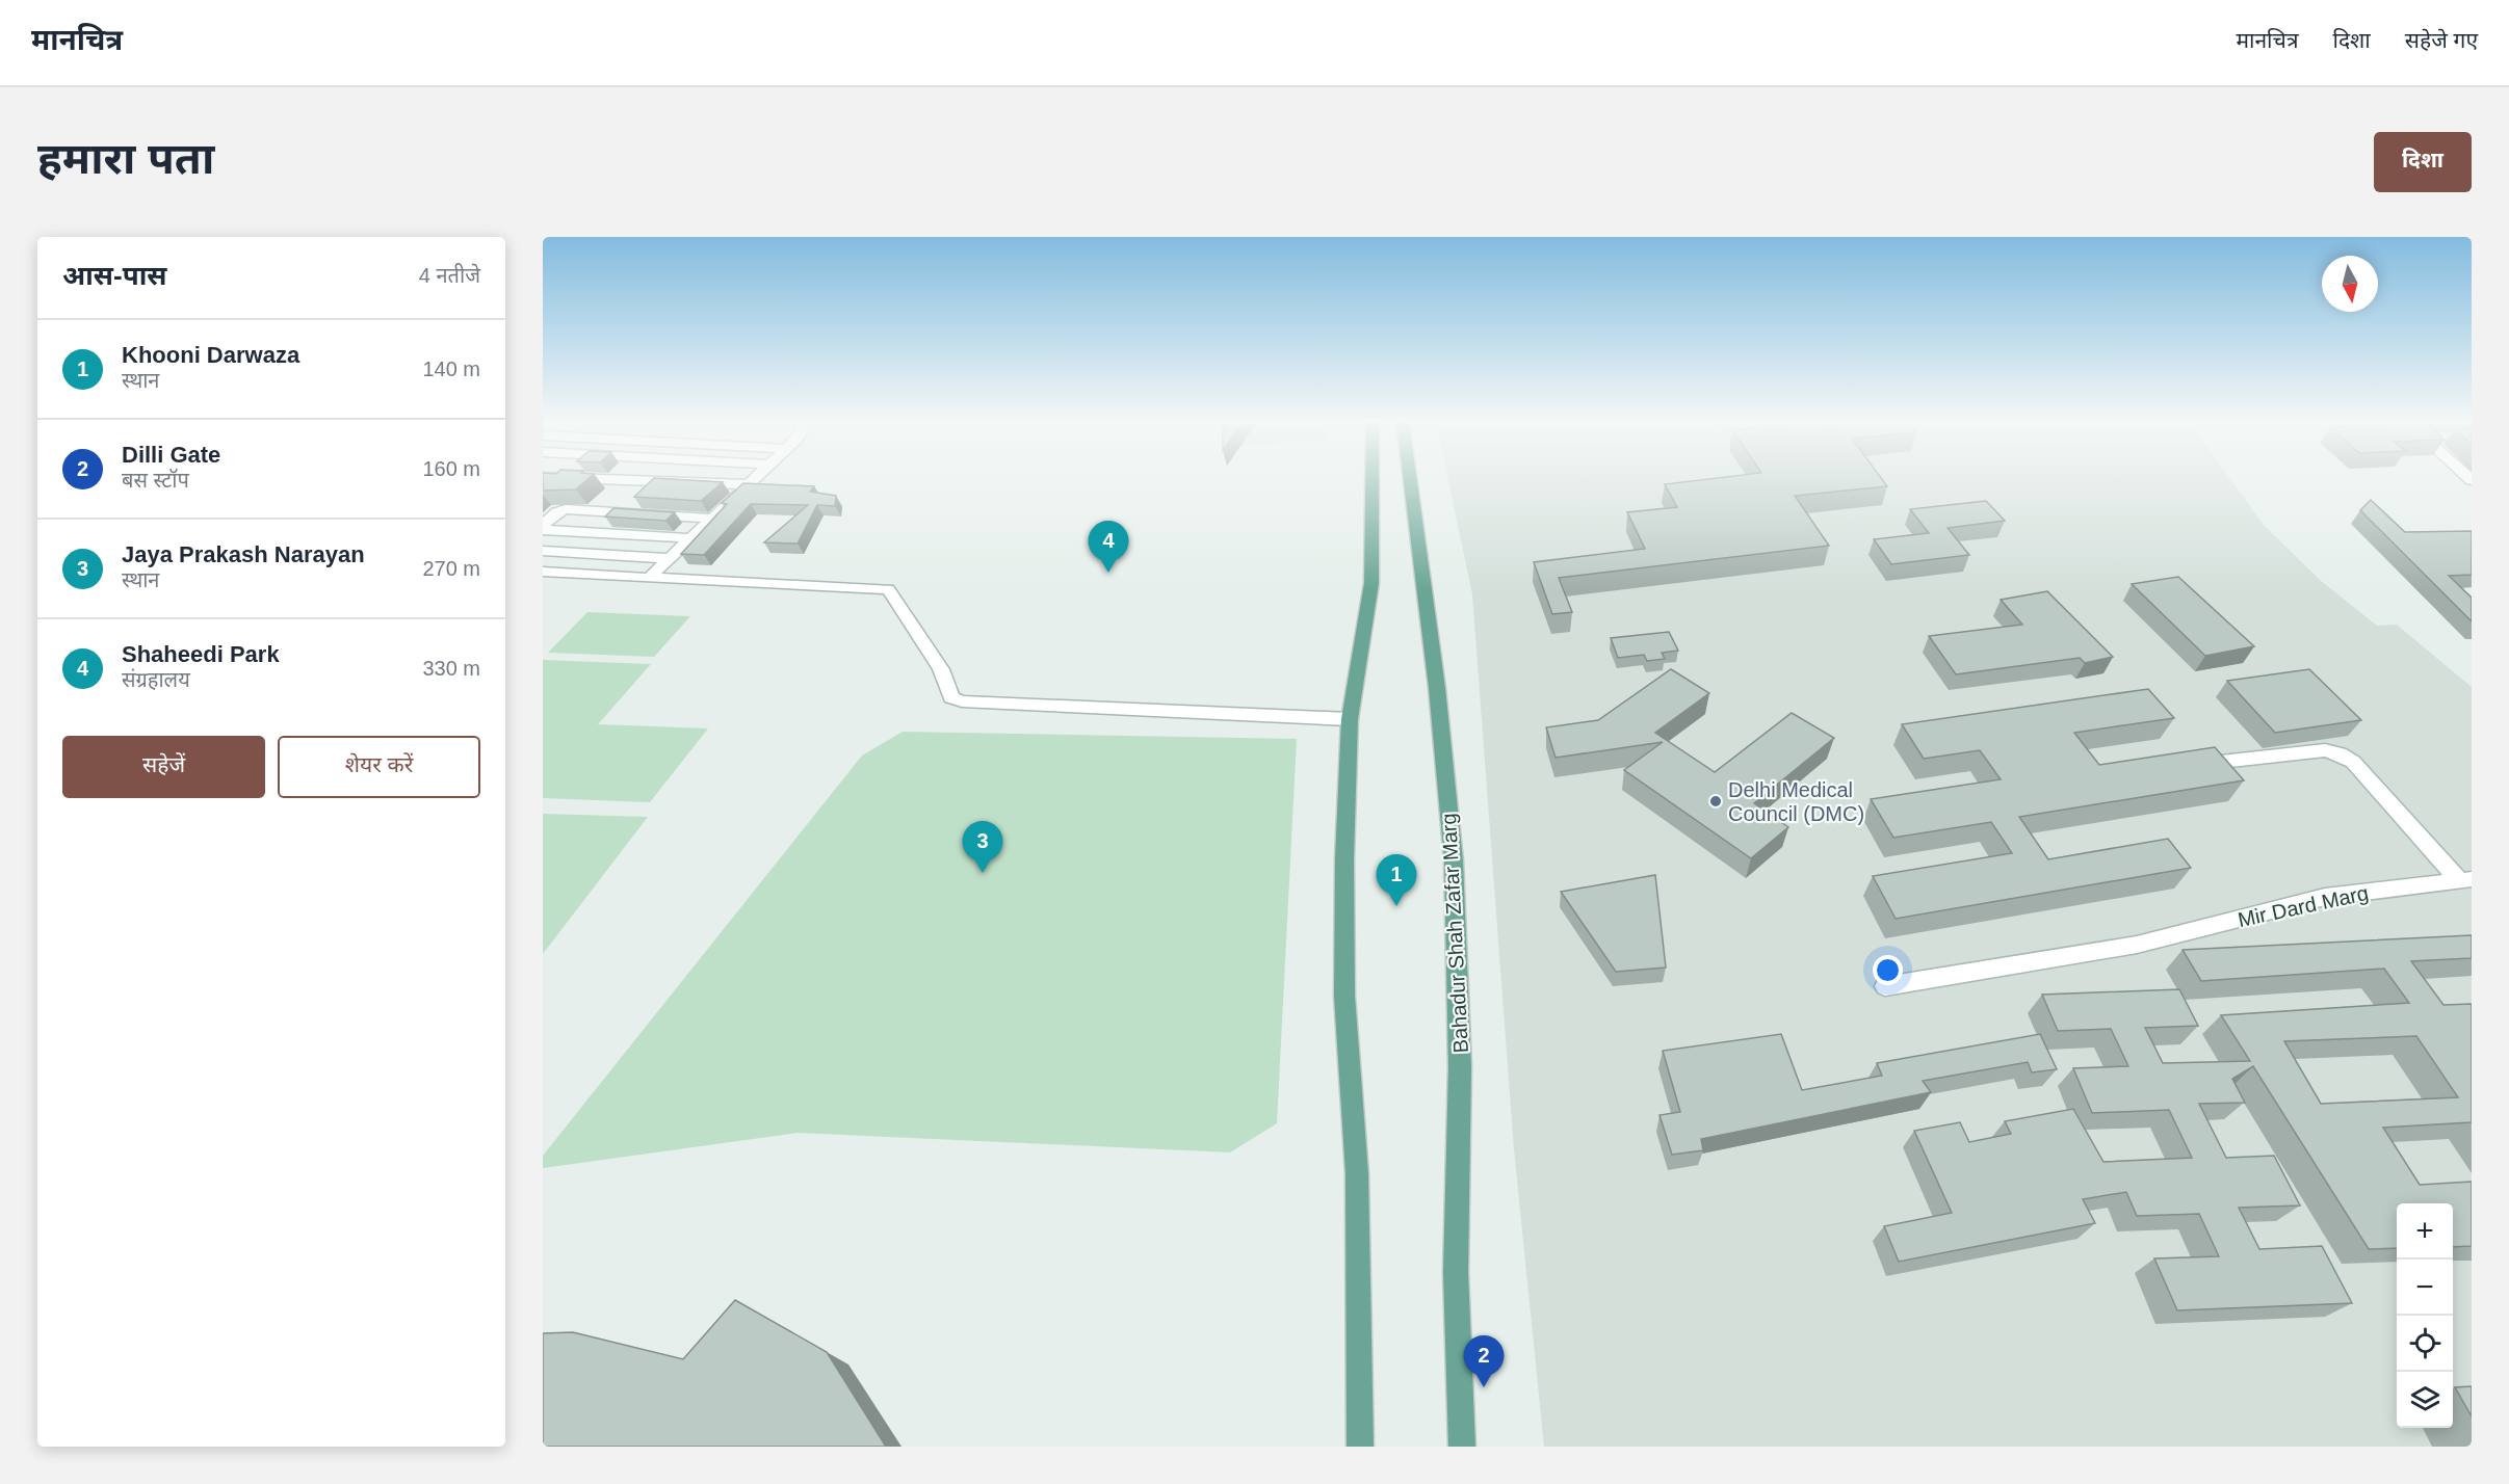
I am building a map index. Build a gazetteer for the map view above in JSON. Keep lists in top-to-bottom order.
{
  "streets": {
    "main road": ["Bahadur Shah Zafar Marg"],
    "street": ["Mir Dard Marg"]
  },
  "places": ["Delhi Medical Council (DMC)"],
  "north": "bottom",
  "page": {
    "header": "मानचित्र",
    "nav": ["मानचित्र", "दिशा", "सहेजे गए"],
    "buttons": [
      "दिशा",
      ["सहेजें", "शेयर करें"]
    ],
    "title": "हमारा पता",
    "heading": ["आस-पास", "4 नतीजे"],
    "list": [
      {
        "mark": "1",
        "name": "Khooni Darwaza",
        "note": "स्थान",
        "value": "140 m"
      },
      {
        "mark": "2",
        "name": "Dilli Gate",
        "note": "बस स्टॉप",
        "value": "160 m"
      },
      {
        "mark": "3",
        "name": "Jaya Prakash Narayan",
        "note": "स्थान",
        "value": "270 m"
      },
      {
        "mark": "4",
        "name": "Shaheedi Park",
        "note": "संग्रहालय",
        "value": "330 m"
      }
    ],
    "pins": [
      "4",
      "3",
      "1",
      "2"
    ],
    "map_buttons": ["+", "−"]
  }
}
